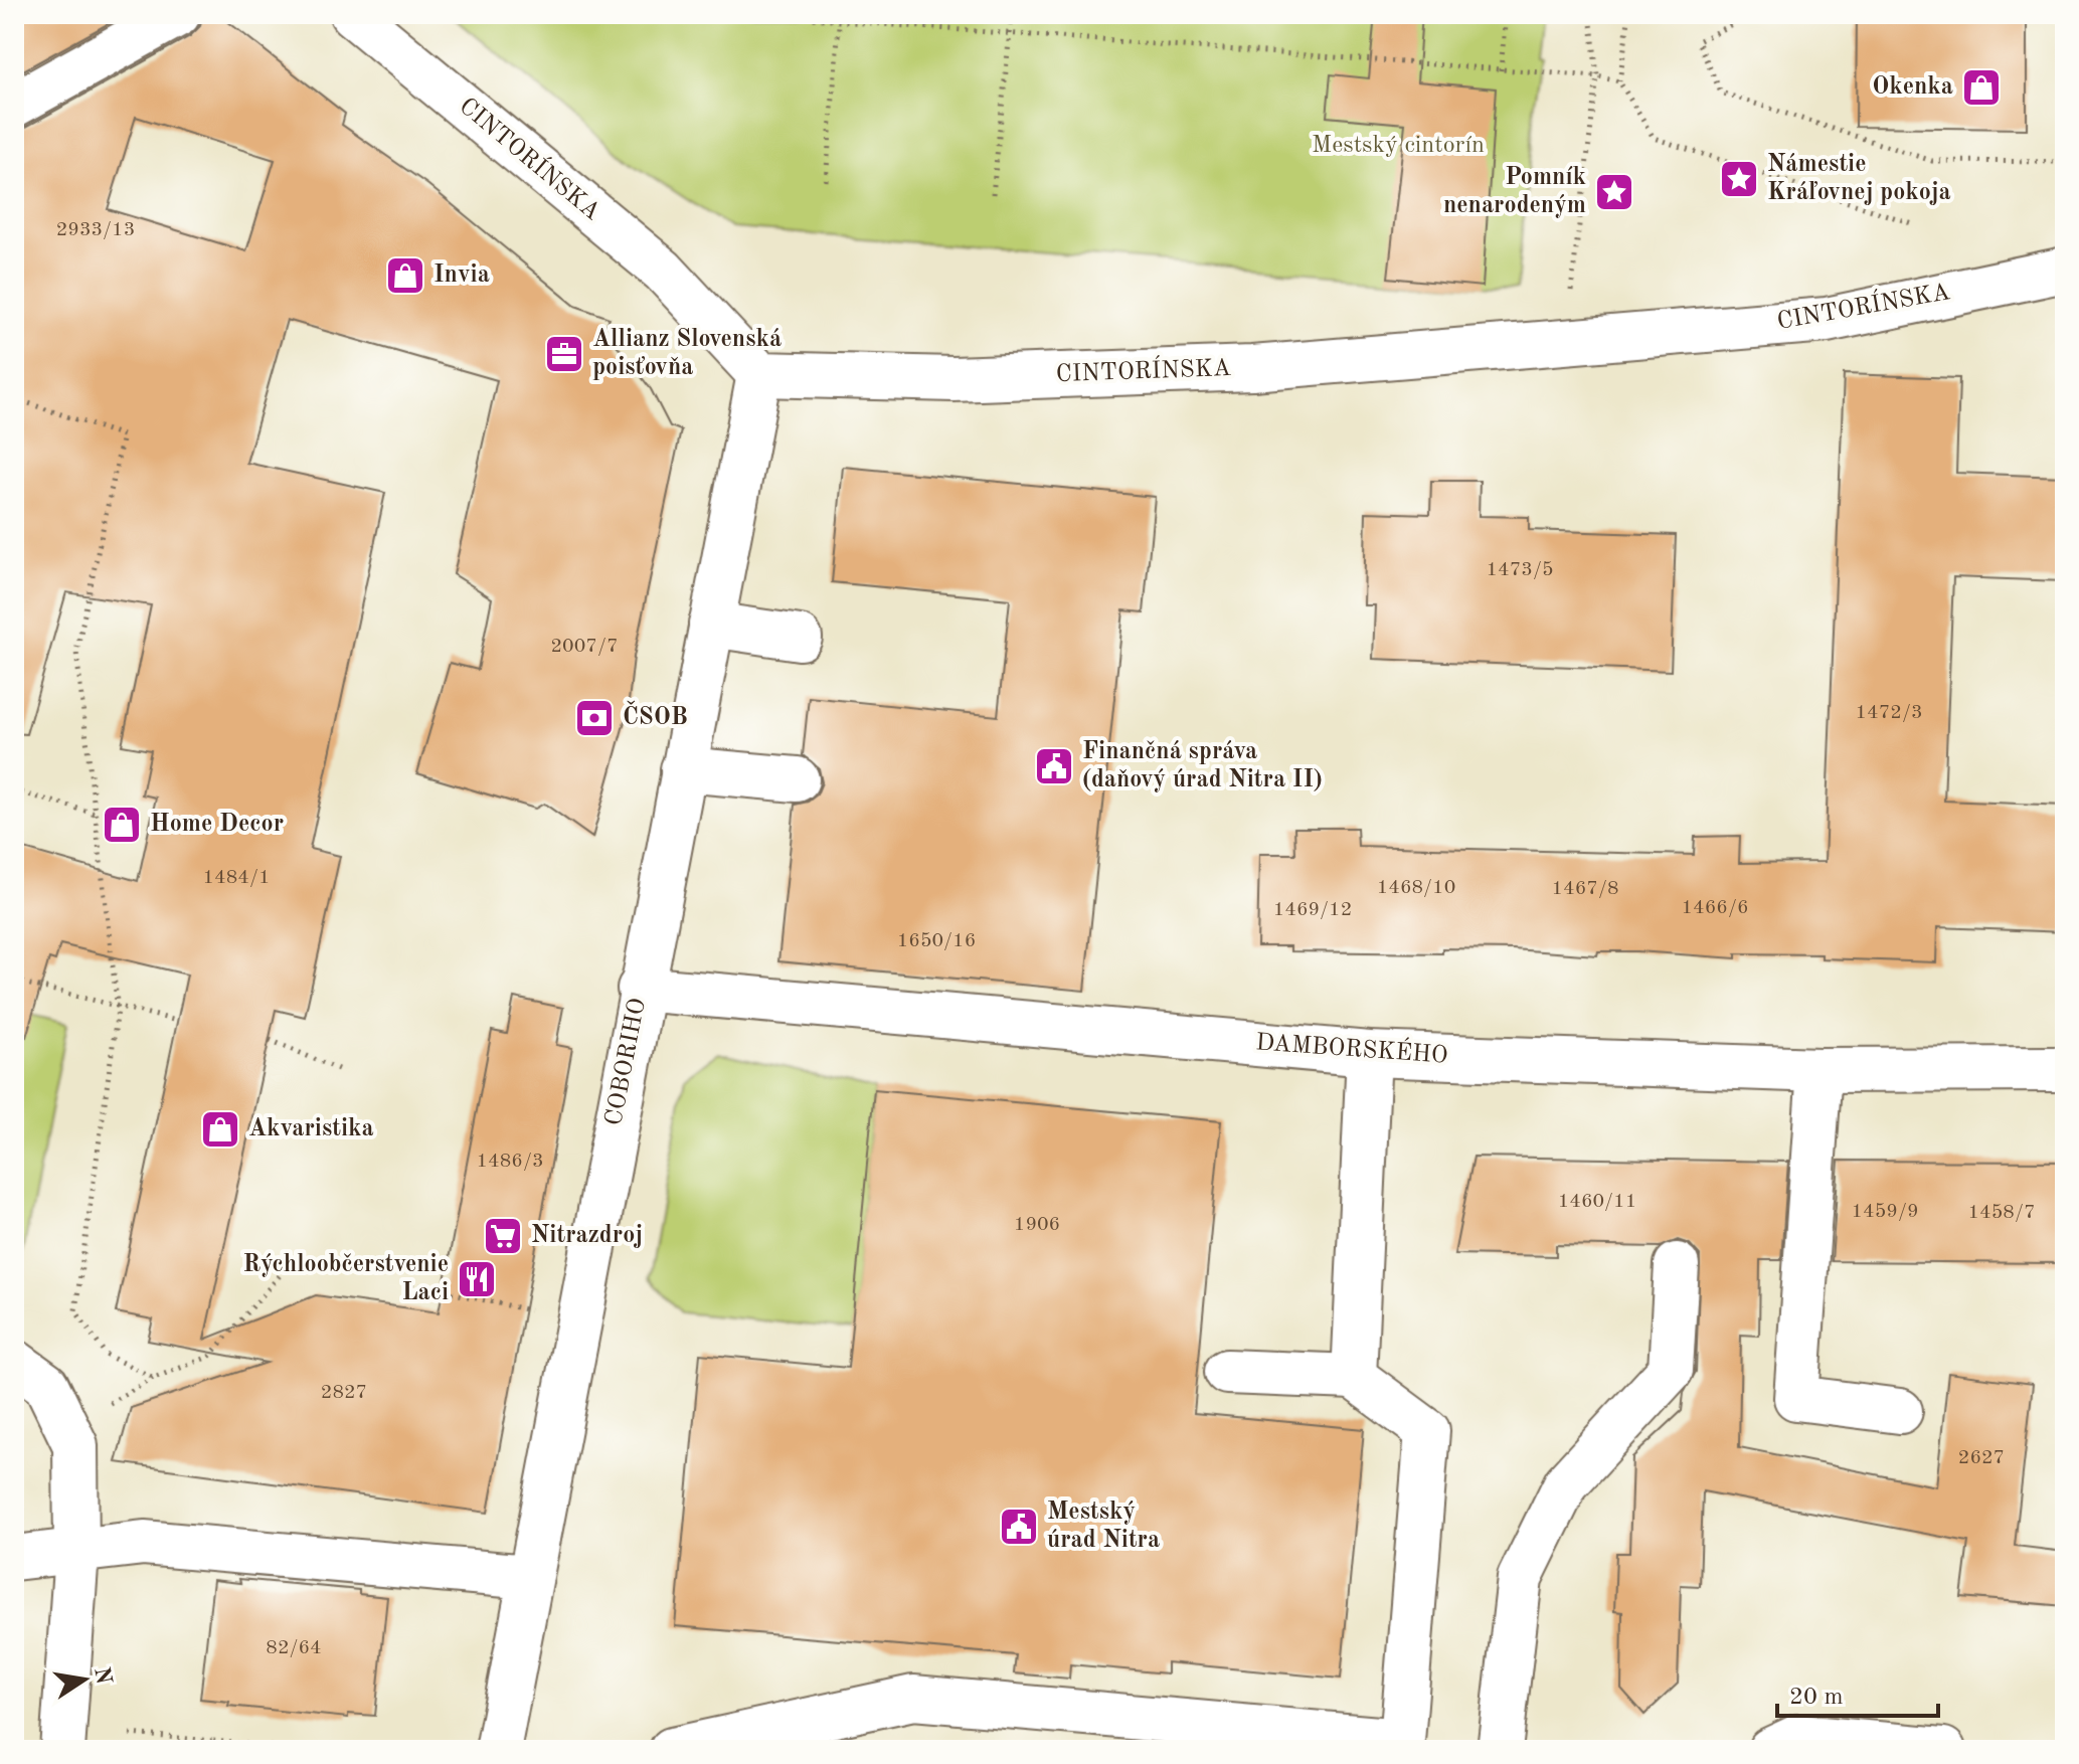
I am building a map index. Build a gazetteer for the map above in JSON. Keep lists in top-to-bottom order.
{
  "streets": {
    "street": ["CINTORÍNSKA", "DAMBORSKÉHO", "COBORIHO"]
  },
  "crossings": [
    ["CINTORÍNSKA", "COBORIHO"],
    ["DAMBORSKÉHO", "COBORIHO"]
  ],
  "parks": ["Mestský cintorín"],
  "places": {
    "shop": [
      "Okenka",
      "Invia",
      "Home Decor",
      "Akvaristika"
    ],
    "place": ["Námestie Kráľovnej pokoja", "Pomník nenarodeným"],
    "office": ["Allianz Slovenská poisťovňa"],
    "bank": ["ČSOB"],
    "public building": ["Finančná správa (daňový úrad Nitra II)", "Mestský úrad Nitra"],
    "supermarket": ["Nitrazdroj"],
    "restaurant": ["Rýchloobčerstvenie Laci"]
  },
  "house_numbers": [
    "2933/13",
    "1473/5",
    "2007/7",
    "1472/3",
    "1484/1",
    "1468/10",
    "1467/8",
    "1466/6",
    "1469/12",
    "1650/16",
    "1486/3",
    "1460/11",
    "1459/9",
    "1458/7",
    "1906",
    "2827",
    "2627",
    "82/64"
  ],
  "scale_bar": "20 m",
  "north": "right"
}
